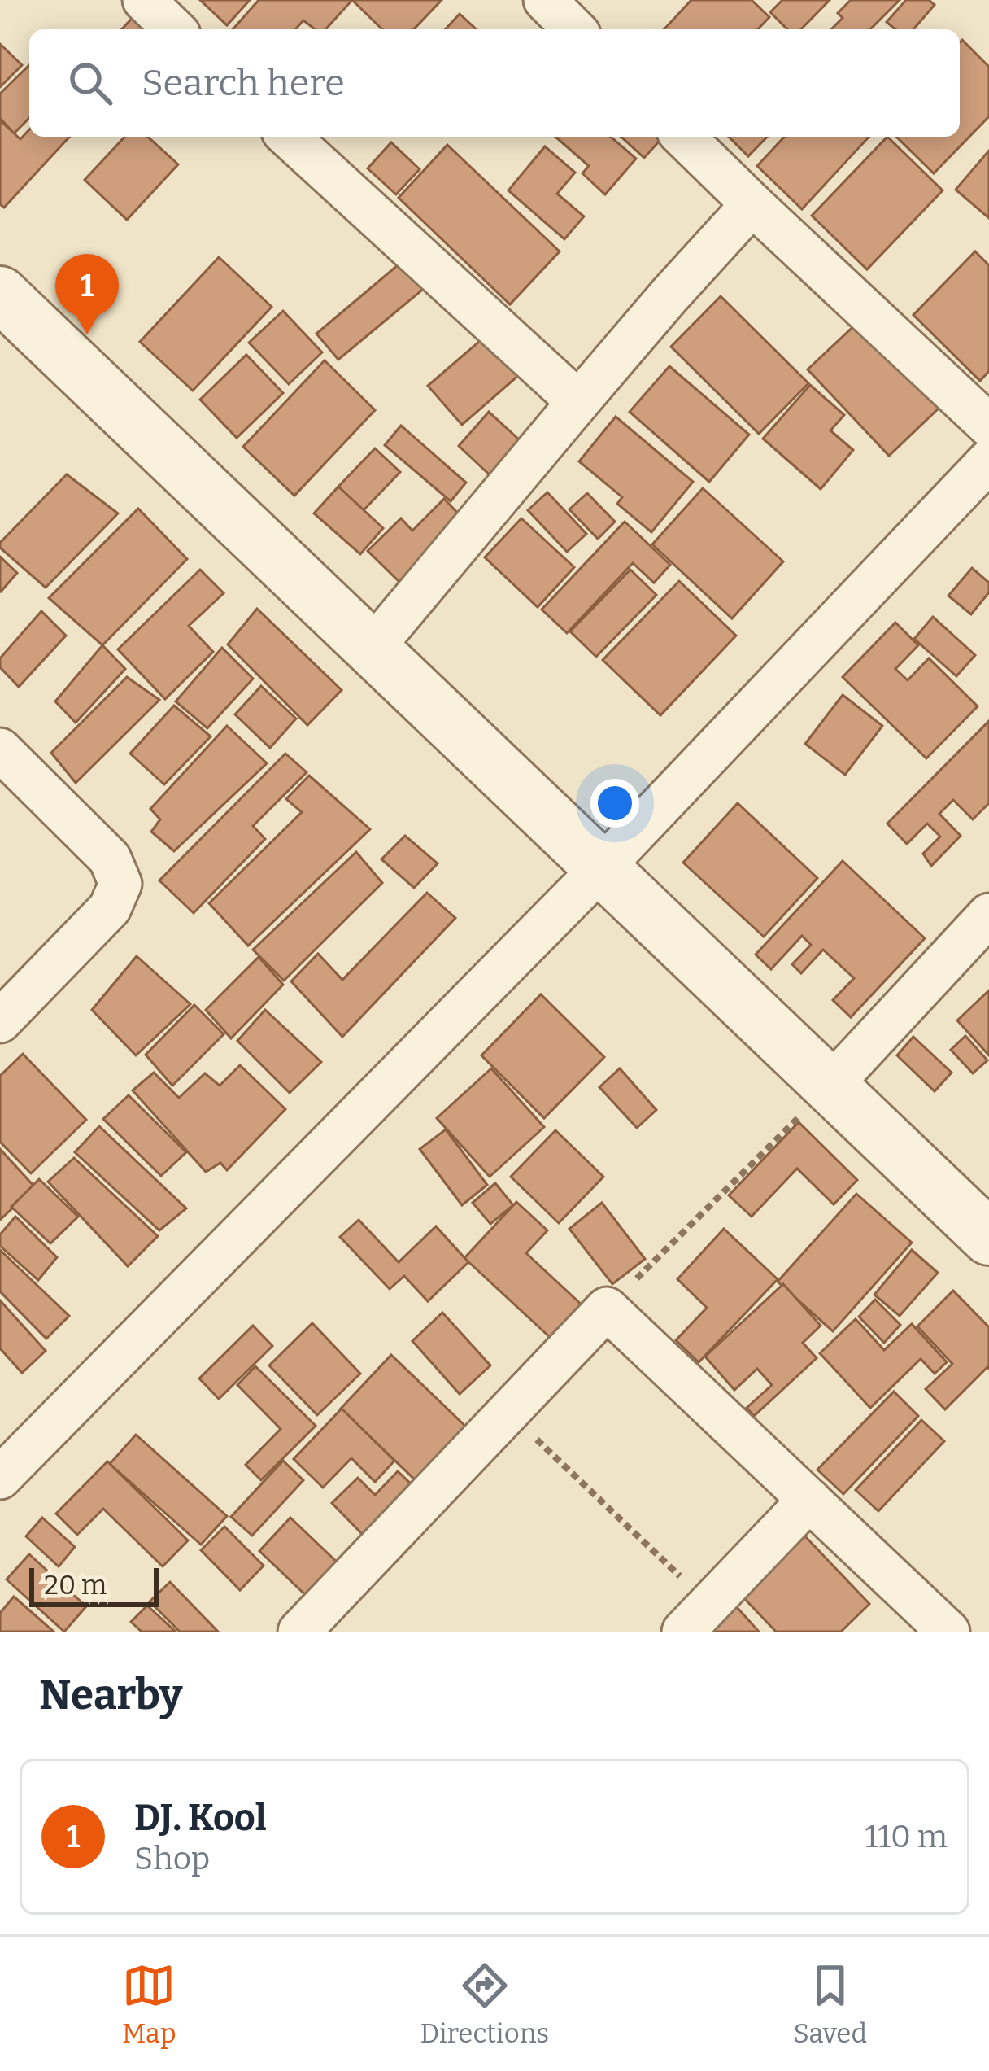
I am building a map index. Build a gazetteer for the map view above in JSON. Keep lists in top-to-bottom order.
{
  "scale_bar": "20 m",
  "page": {
    "search": "Search here",
    "pins": "1",
    "scale": "20 m",
    "heading": "Nearby",
    "list": [
      {
        "mark": "1",
        "name": "DJ. Kool",
        "note": "Shop",
        "value": "110 m"
      }
    ],
    "nav": ["Map", "Directions", "Saved"]
  }
}
